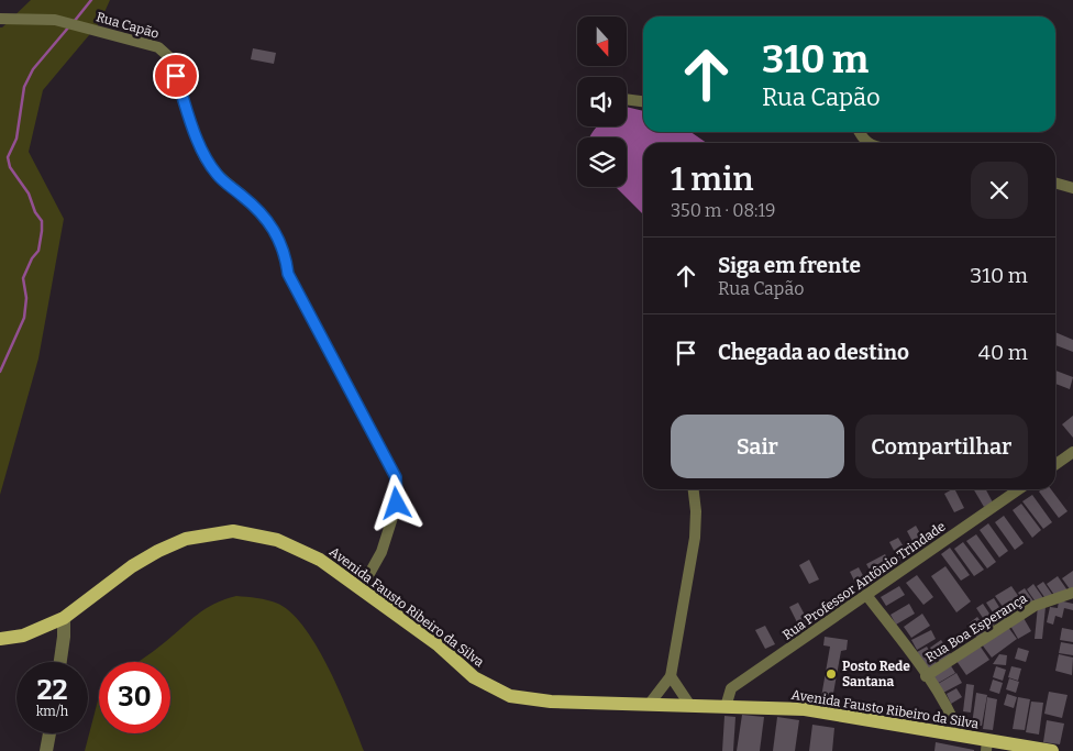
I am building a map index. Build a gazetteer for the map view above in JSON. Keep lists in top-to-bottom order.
{
  "streets": {
    "main road": ["Avenida Fausto Ribeiro da Silva"],
    "street": ["Rua Capão", "Rua Professor Antônio Trindade", "Rua Boa Esperança"]
  },
  "crossings": [
    ["Rua Capão", "Avenida Fausto Ribeiro da Silva"],
    ["Rua Professor Antônio Trindade", "Avenida Fausto Ribeiro da Silva"]
  ],
  "places": ["Posto Rede Santana"],
  "north": "bottom",
  "page": {
    "turn": ["310 m", "Rua Capão"],
    "heading": ["1 min", "350 m · 08:19"],
    "list": [
      {
        "name": "Siga em frente",
        "note": "Rua Capão",
        "value": "310 m"
      },
      {
        "name": "Chegada ao destino",
        "value": "40 m"
      }
    ],
    "buttons": ["Sair", "Compartilhar"],
    "speed": "22 km/h",
    "limit": "30"
  }
}
